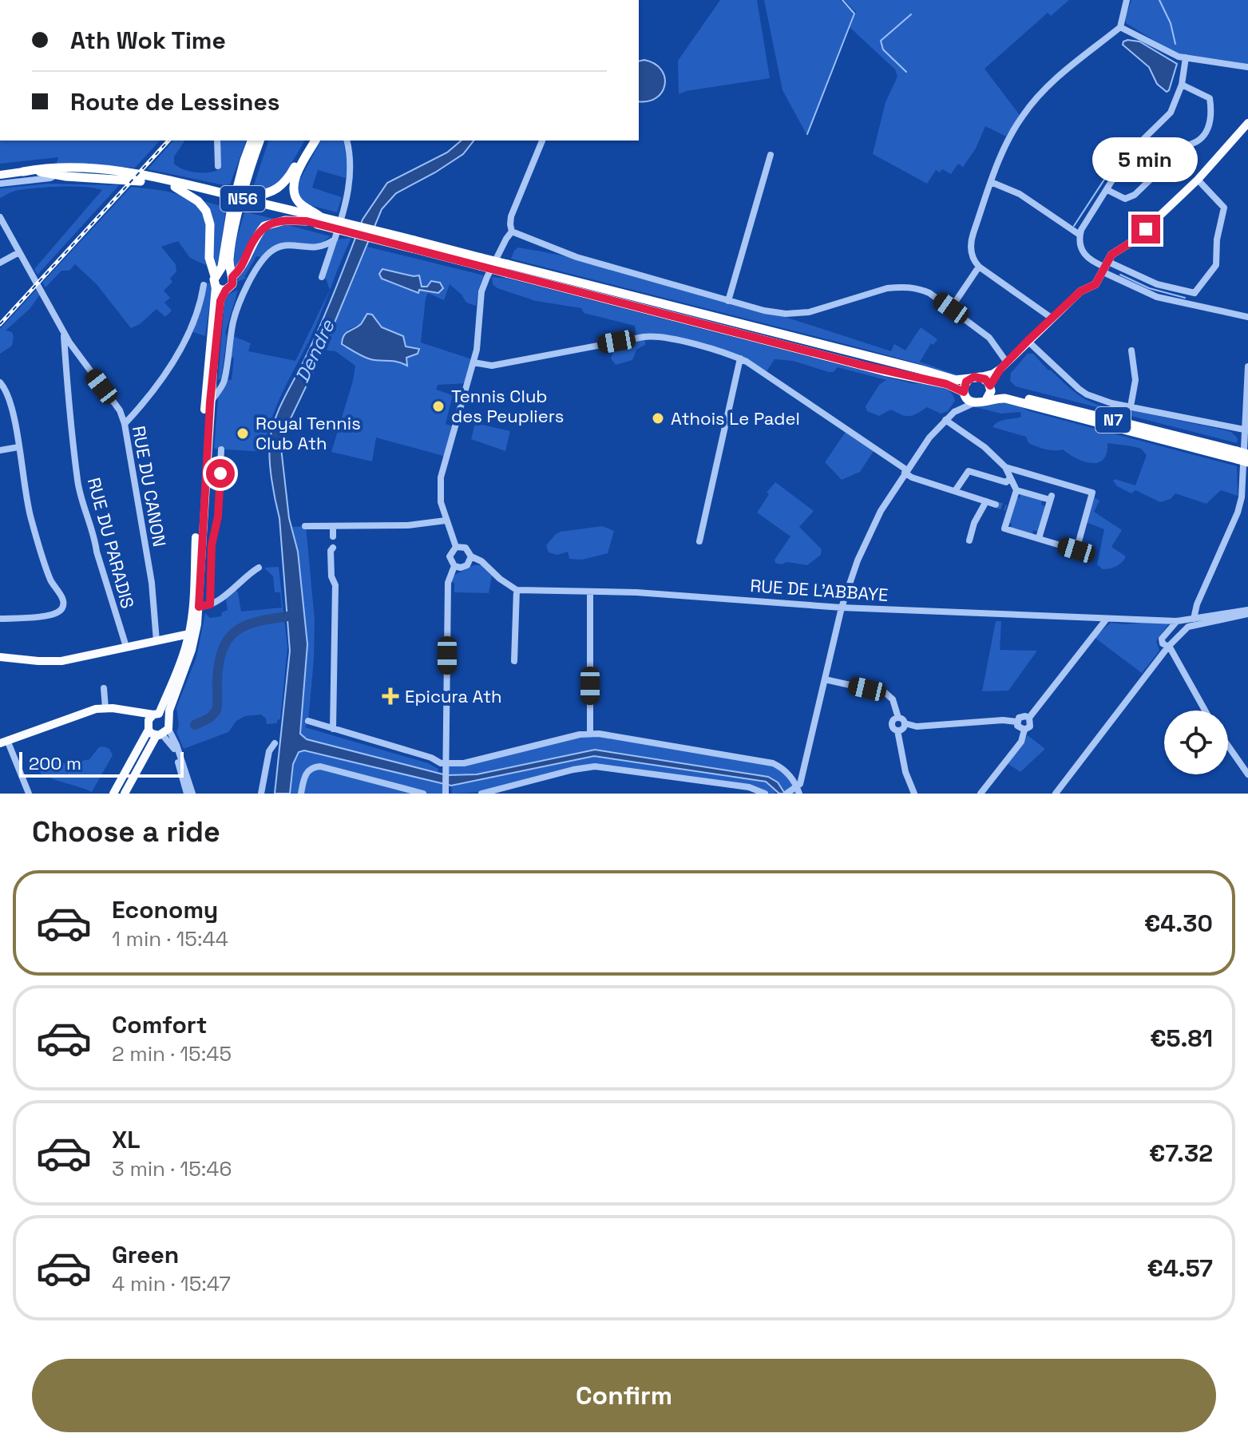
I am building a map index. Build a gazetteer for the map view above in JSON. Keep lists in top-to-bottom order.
{
  "streets": {
    "highway": ["N56", "N7"],
    "street": ["RUE DU CANON", "RUE DU PARADIS", "RUE DE L'ABBAYE"]
  },
  "crossings": [
    ["RUE DU CANON", "RUE DU PARADIS"]
  ],
  "water": ["Dendre"],
  "places": {
    "other": ["Tennis Club des Peupliers", "Athois Le Padel", "Royal Tennis Club Ath"],
    "health": ["Epicura Ath"]
  },
  "scale_bar": "200 m",
  "page": {
    "banner": ["Ath Wok Time", "Route de Lessines"],
    "bubble": "5 min",
    "scale": "200 m",
    "heading": "Choose a ride",
    "list": [
      {
        "name": "Economy",
        "note": "1 min · 15:44",
        "value": "€4.30"
      },
      {
        "name": "Comfort",
        "note": "2 min · 15:45",
        "value": "€5.81"
      },
      {
        "name": "XL",
        "note": "3 min · 15:46",
        "value": "€7.32"
      },
      {
        "name": "Green",
        "note": "4 min · 15:47",
        "value": "€4.57"
      }
    ],
    "buttons": "Confirm"
  }
}
